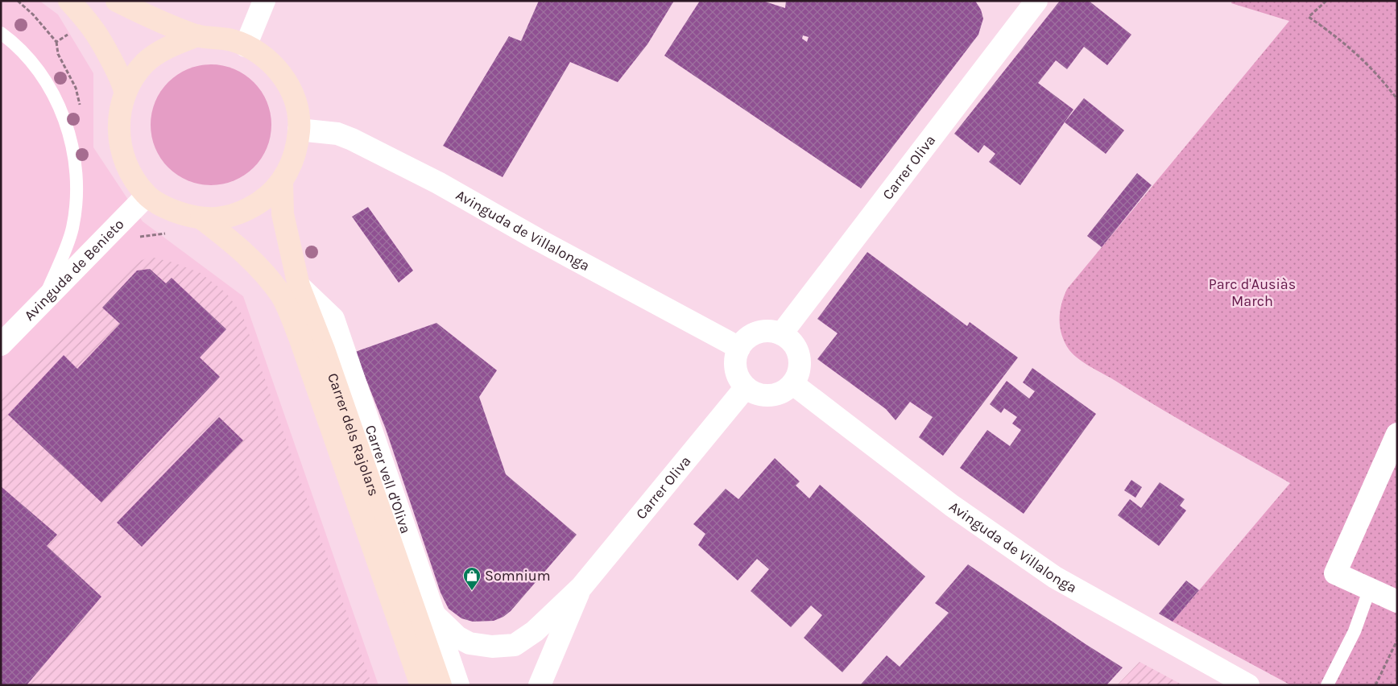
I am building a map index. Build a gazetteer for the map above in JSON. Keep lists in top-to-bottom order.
{
  "streets": {
    "main road": ["Carrer dels Rajolars"],
    "street": [
      "Carrer Oliva",
      "Avinguda de Villalonga",
      "Avinguda de Benieto",
      "Carrer vell d'Oliva"
    ]
  },
  "crossings": [
    ["Carrer Oliva", "Avinguda de Villalonga"],
    ["Carrer Oliva", "Carrer vell d'Oliva"],
    ["Carrer dels Rajolars", "Carrer vell d'Oliva"]
  ],
  "parks": ["Parc d'Ausiàs March"],
  "places": {
    "shop": ["Somnium"]
  }
}
